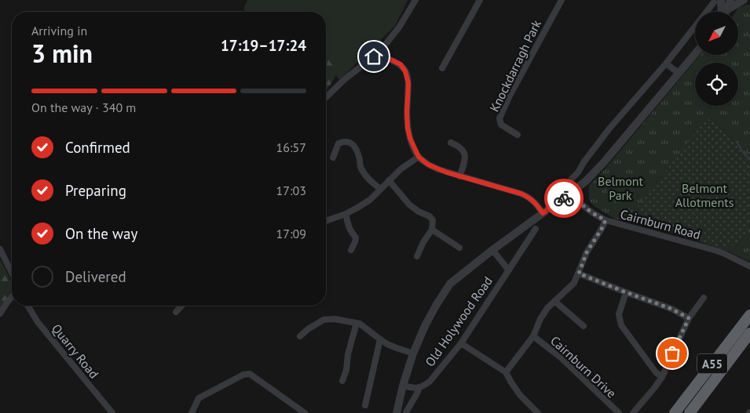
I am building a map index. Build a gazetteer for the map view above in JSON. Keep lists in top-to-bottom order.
{
  "streets": {
    "highway": ["A55"],
    "street": [
      "Knockdarragh Park",
      "Cairnburn Road",
      "Old Holywood Road",
      "Quarry Road",
      "Cairnburn Drive"
    ]
  },
  "crossings": [
    ["Cairnburn Road", "Old Holywood Road"]
  ],
  "parks": ["Belmont Park", "Belmont Allotments"],
  "north": "bottom left",
  "page": {
    "heading": ["3 min", "Arriving in", "17:19–17:24"],
    "bar": "On the way · 340 m",
    "list": [
      ["Confirmed", "16:57"],
      ["Preparing", "17:03"],
      ["On the way", "17:09"],
      "Delivered"
    ]
  }
}
